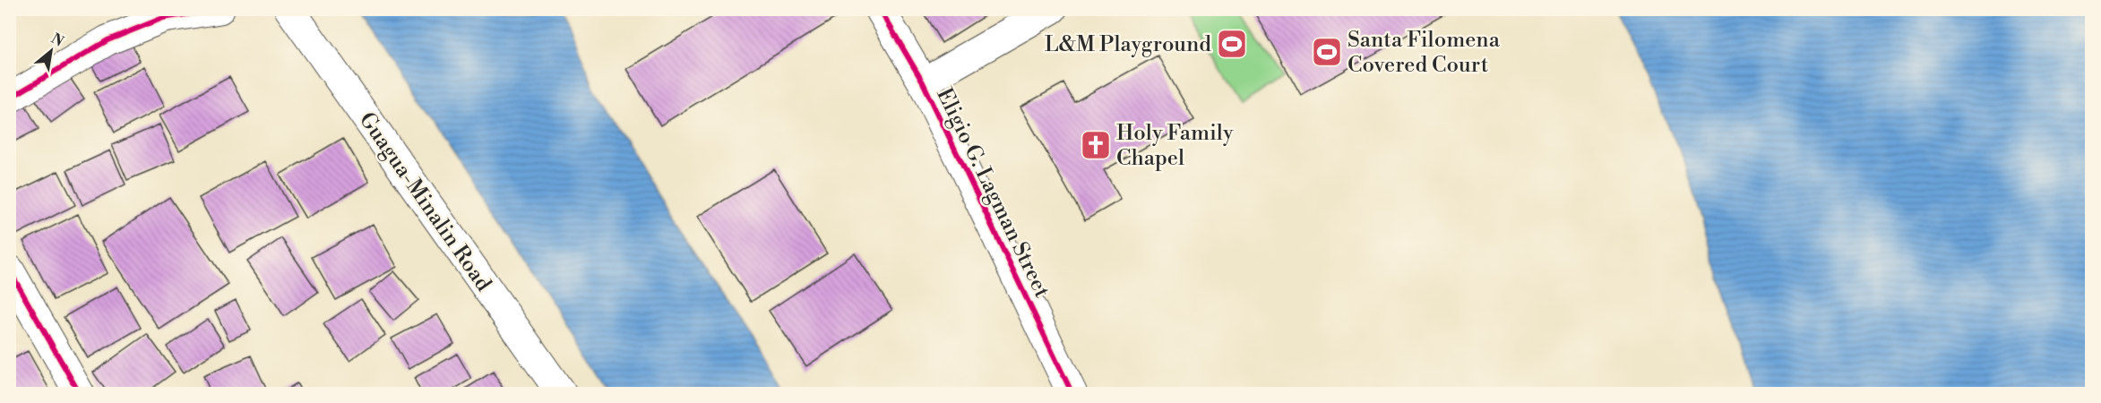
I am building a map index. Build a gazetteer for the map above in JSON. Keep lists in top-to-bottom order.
{
  "streets": {
    "street": ["Eligio G. Lagman Street", "Guagua-Minalin Road"]
  },
  "places": {
    "sports": ["L&M Playground", "Santa Filomena Covered Court"],
    "church": ["Holy Family Chapel"]
  },
  "north": "top right"
}
